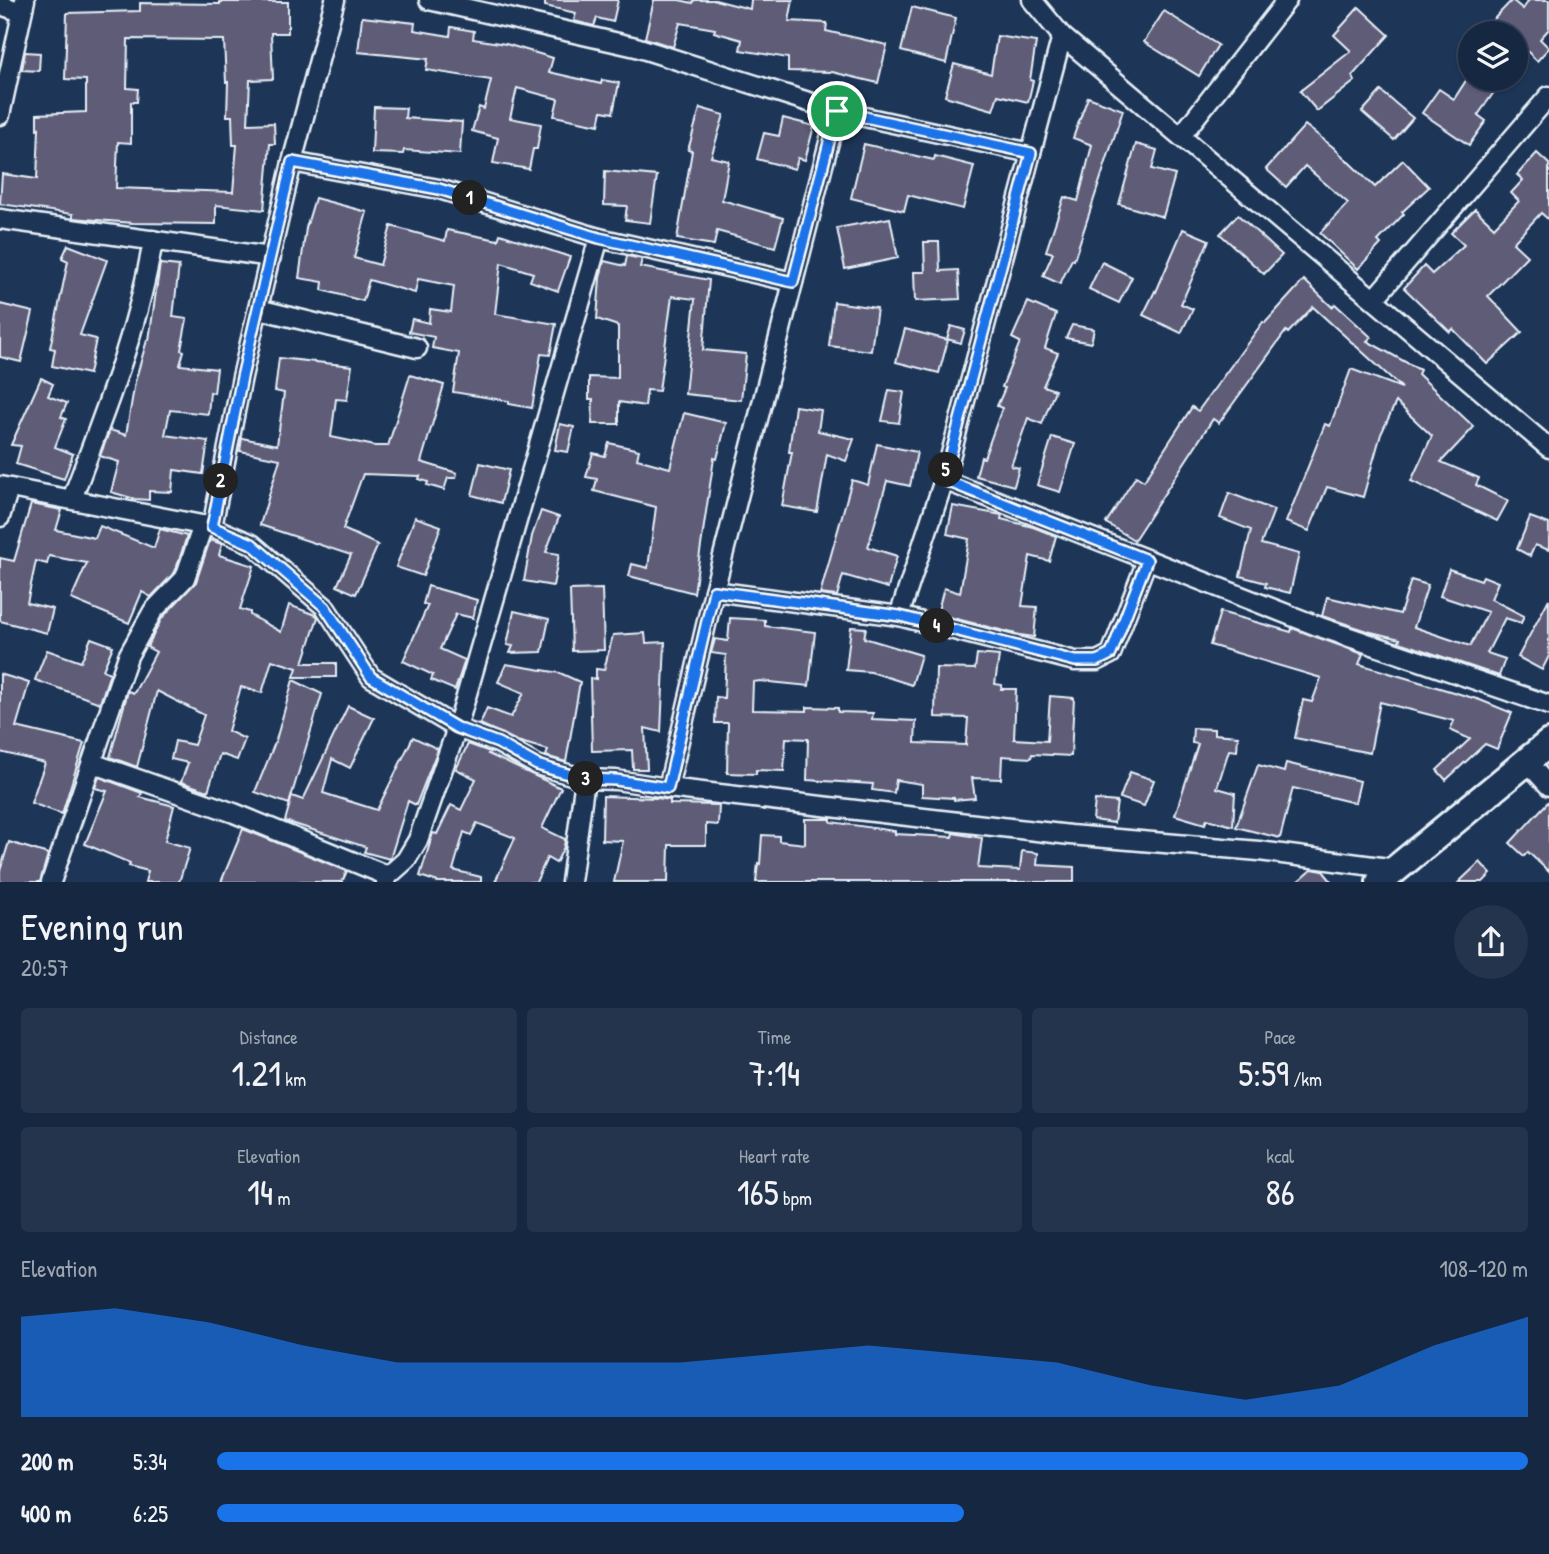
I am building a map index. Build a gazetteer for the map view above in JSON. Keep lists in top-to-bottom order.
{
  "page": {
    "pins": [
      "1",
      "5",
      "2",
      "4",
      "3"
    ],
    "heading": ["Evening run", "20:57"],
    "stats": [
      ["Distance", "1.21 km"],
      ["Time", "7:14"],
      ["Pace", "5:59 /km"],
      ["Elevation", "14 m"],
      ["Heart rate", "165 bpm"],
      ["kcal", "86"]
    ],
    "chart": ["Elevation", "108–120 m"],
    "list": [
      {
        "name": "200 m",
        "note": "5:34"
      },
      {
        "name": "400 m",
        "note": "6:25"
      }
    ]
  }
}
